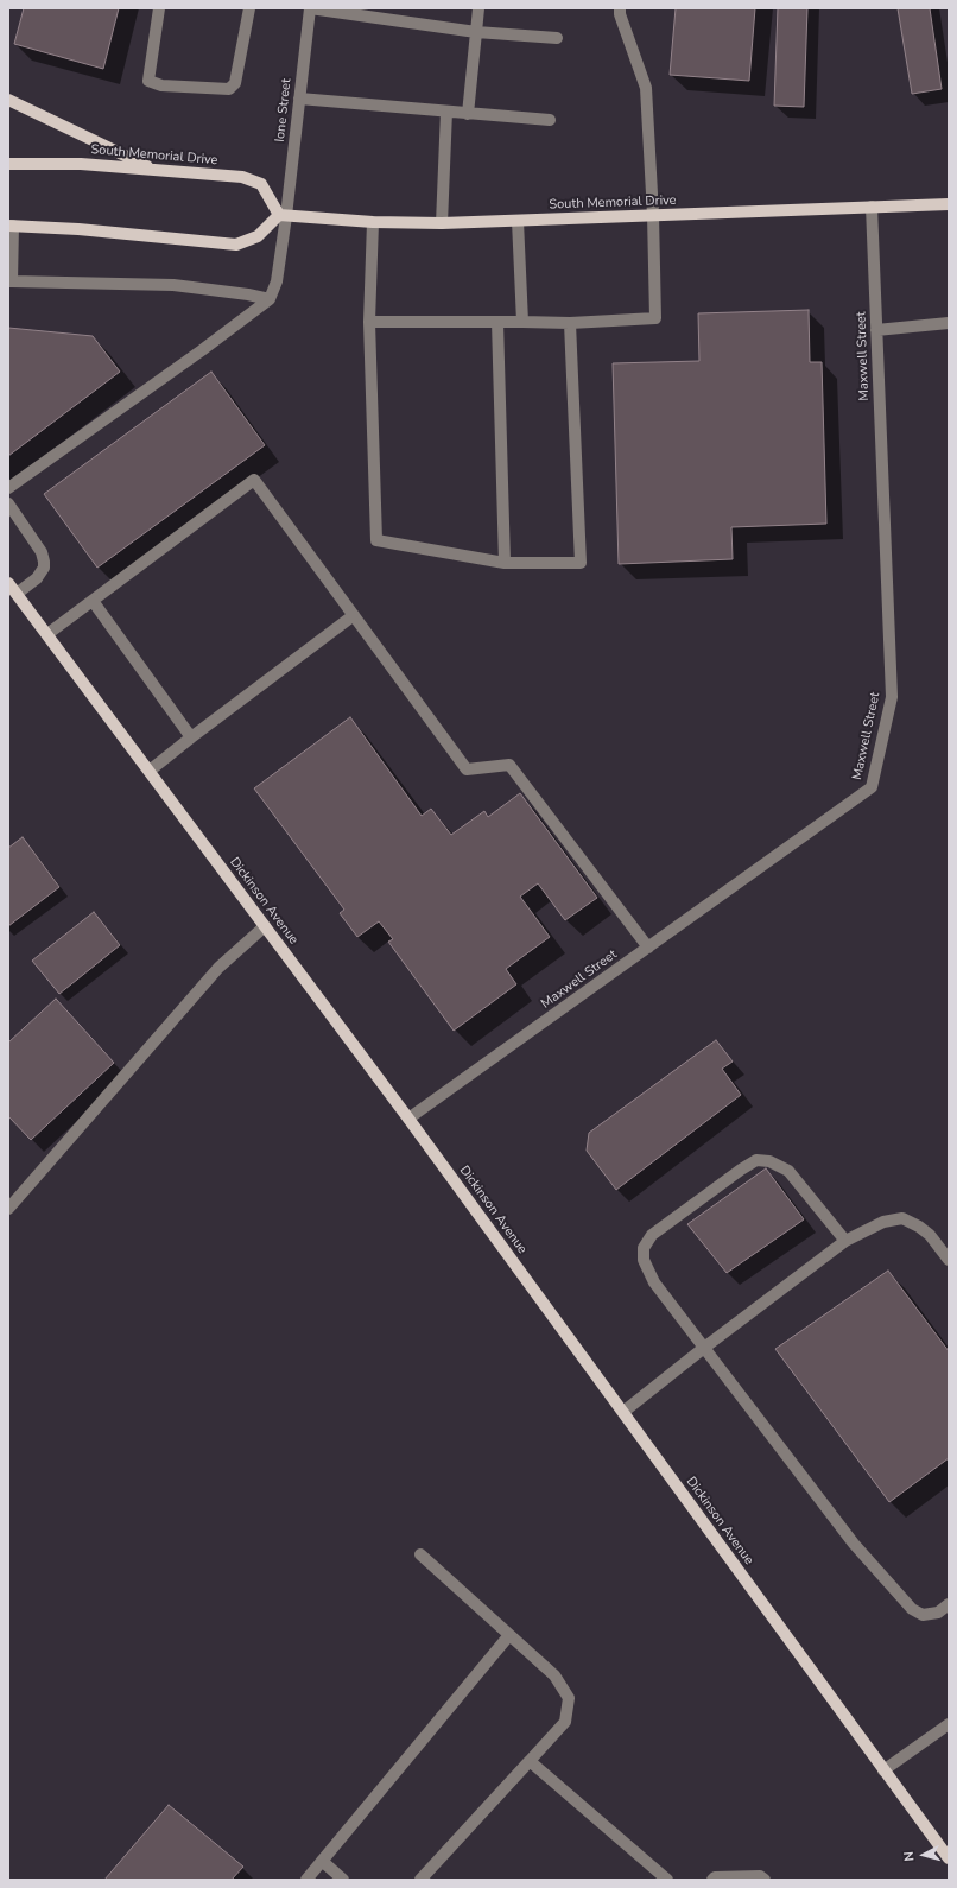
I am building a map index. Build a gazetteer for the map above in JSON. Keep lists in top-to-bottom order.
{
  "streets": {
    "main road": ["South Memorial Drive", "Dickinson Avenue"],
    "street": ["Ione Street", "Maxwell Street"]
  },
  "crossings": [
    ["Ione Street", "South Memorial Drive"],
    ["South Memorial Drive", "Maxwell Street"],
    ["Maxwell Street", "Dickinson Avenue"]
  ],
  "north": "left"
}
